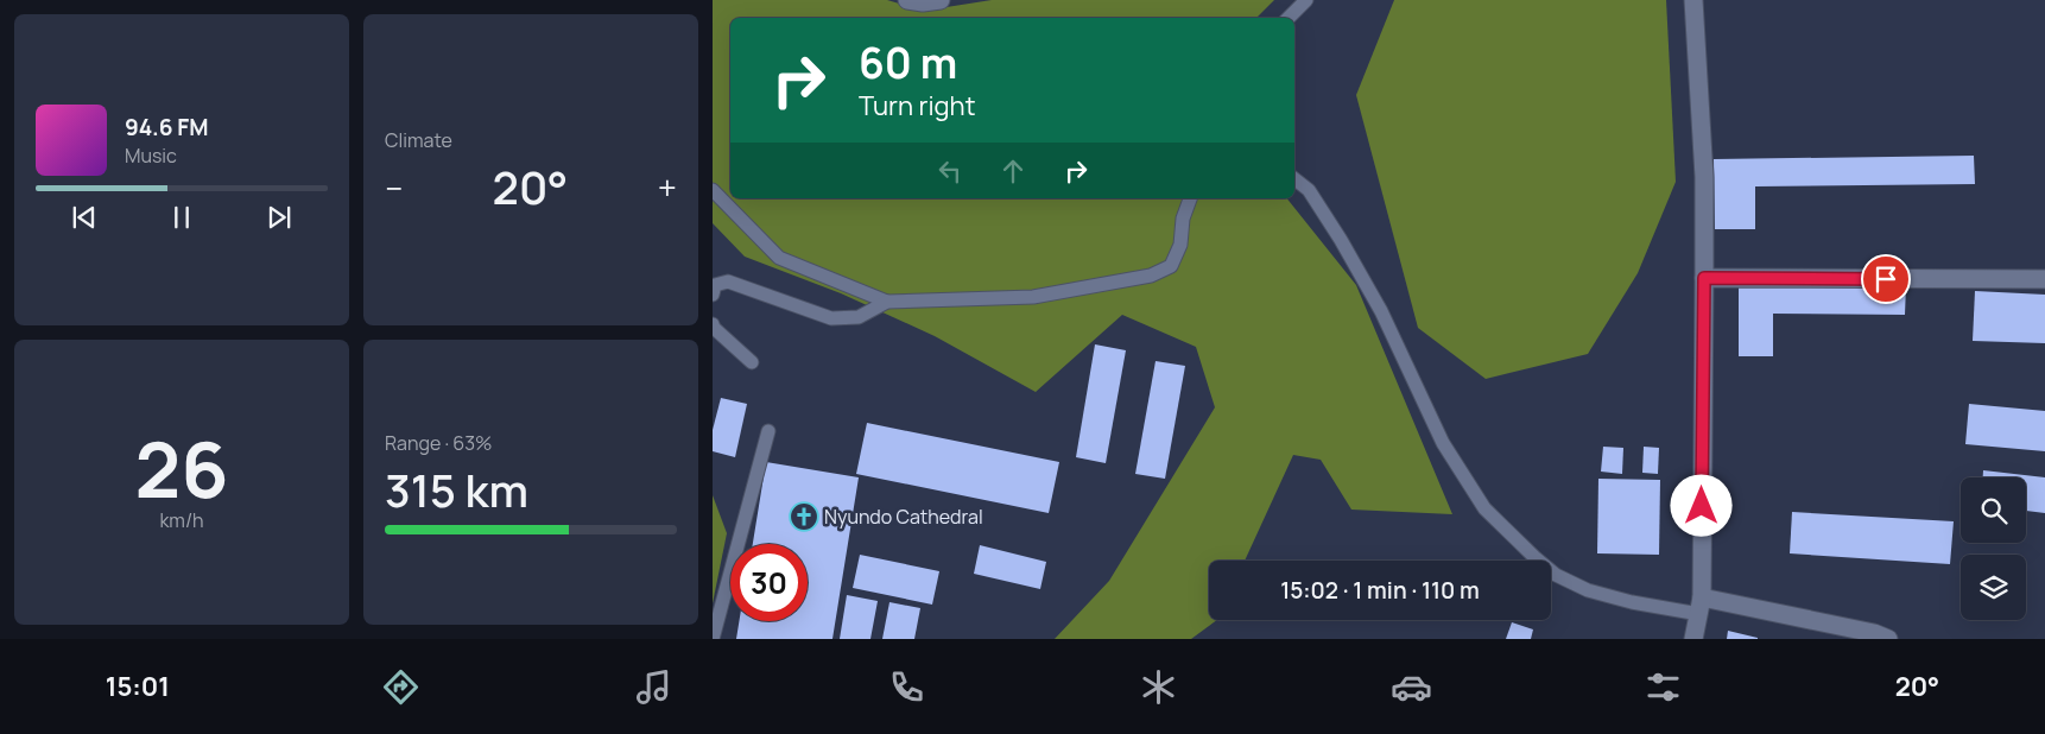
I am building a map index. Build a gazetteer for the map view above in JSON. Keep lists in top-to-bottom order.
{
  "places": {
    "church": ["Nyundo Cathedral"]
  },
  "page": {
    "tile": [
      "Climate",
      ["26", "km/h"],
      ["Range · 63%", "315 km"]
    ],
    "turn": ["60 m", "Turn right"],
    "song": ["94.6 FM", "Music"],
    "heat": ["−", "20°", "+"],
    "limit": "30",
    "trip": "15:02 · 1 min · 110 m",
    "tabs": ["15:01", "20°"]
  }
}
